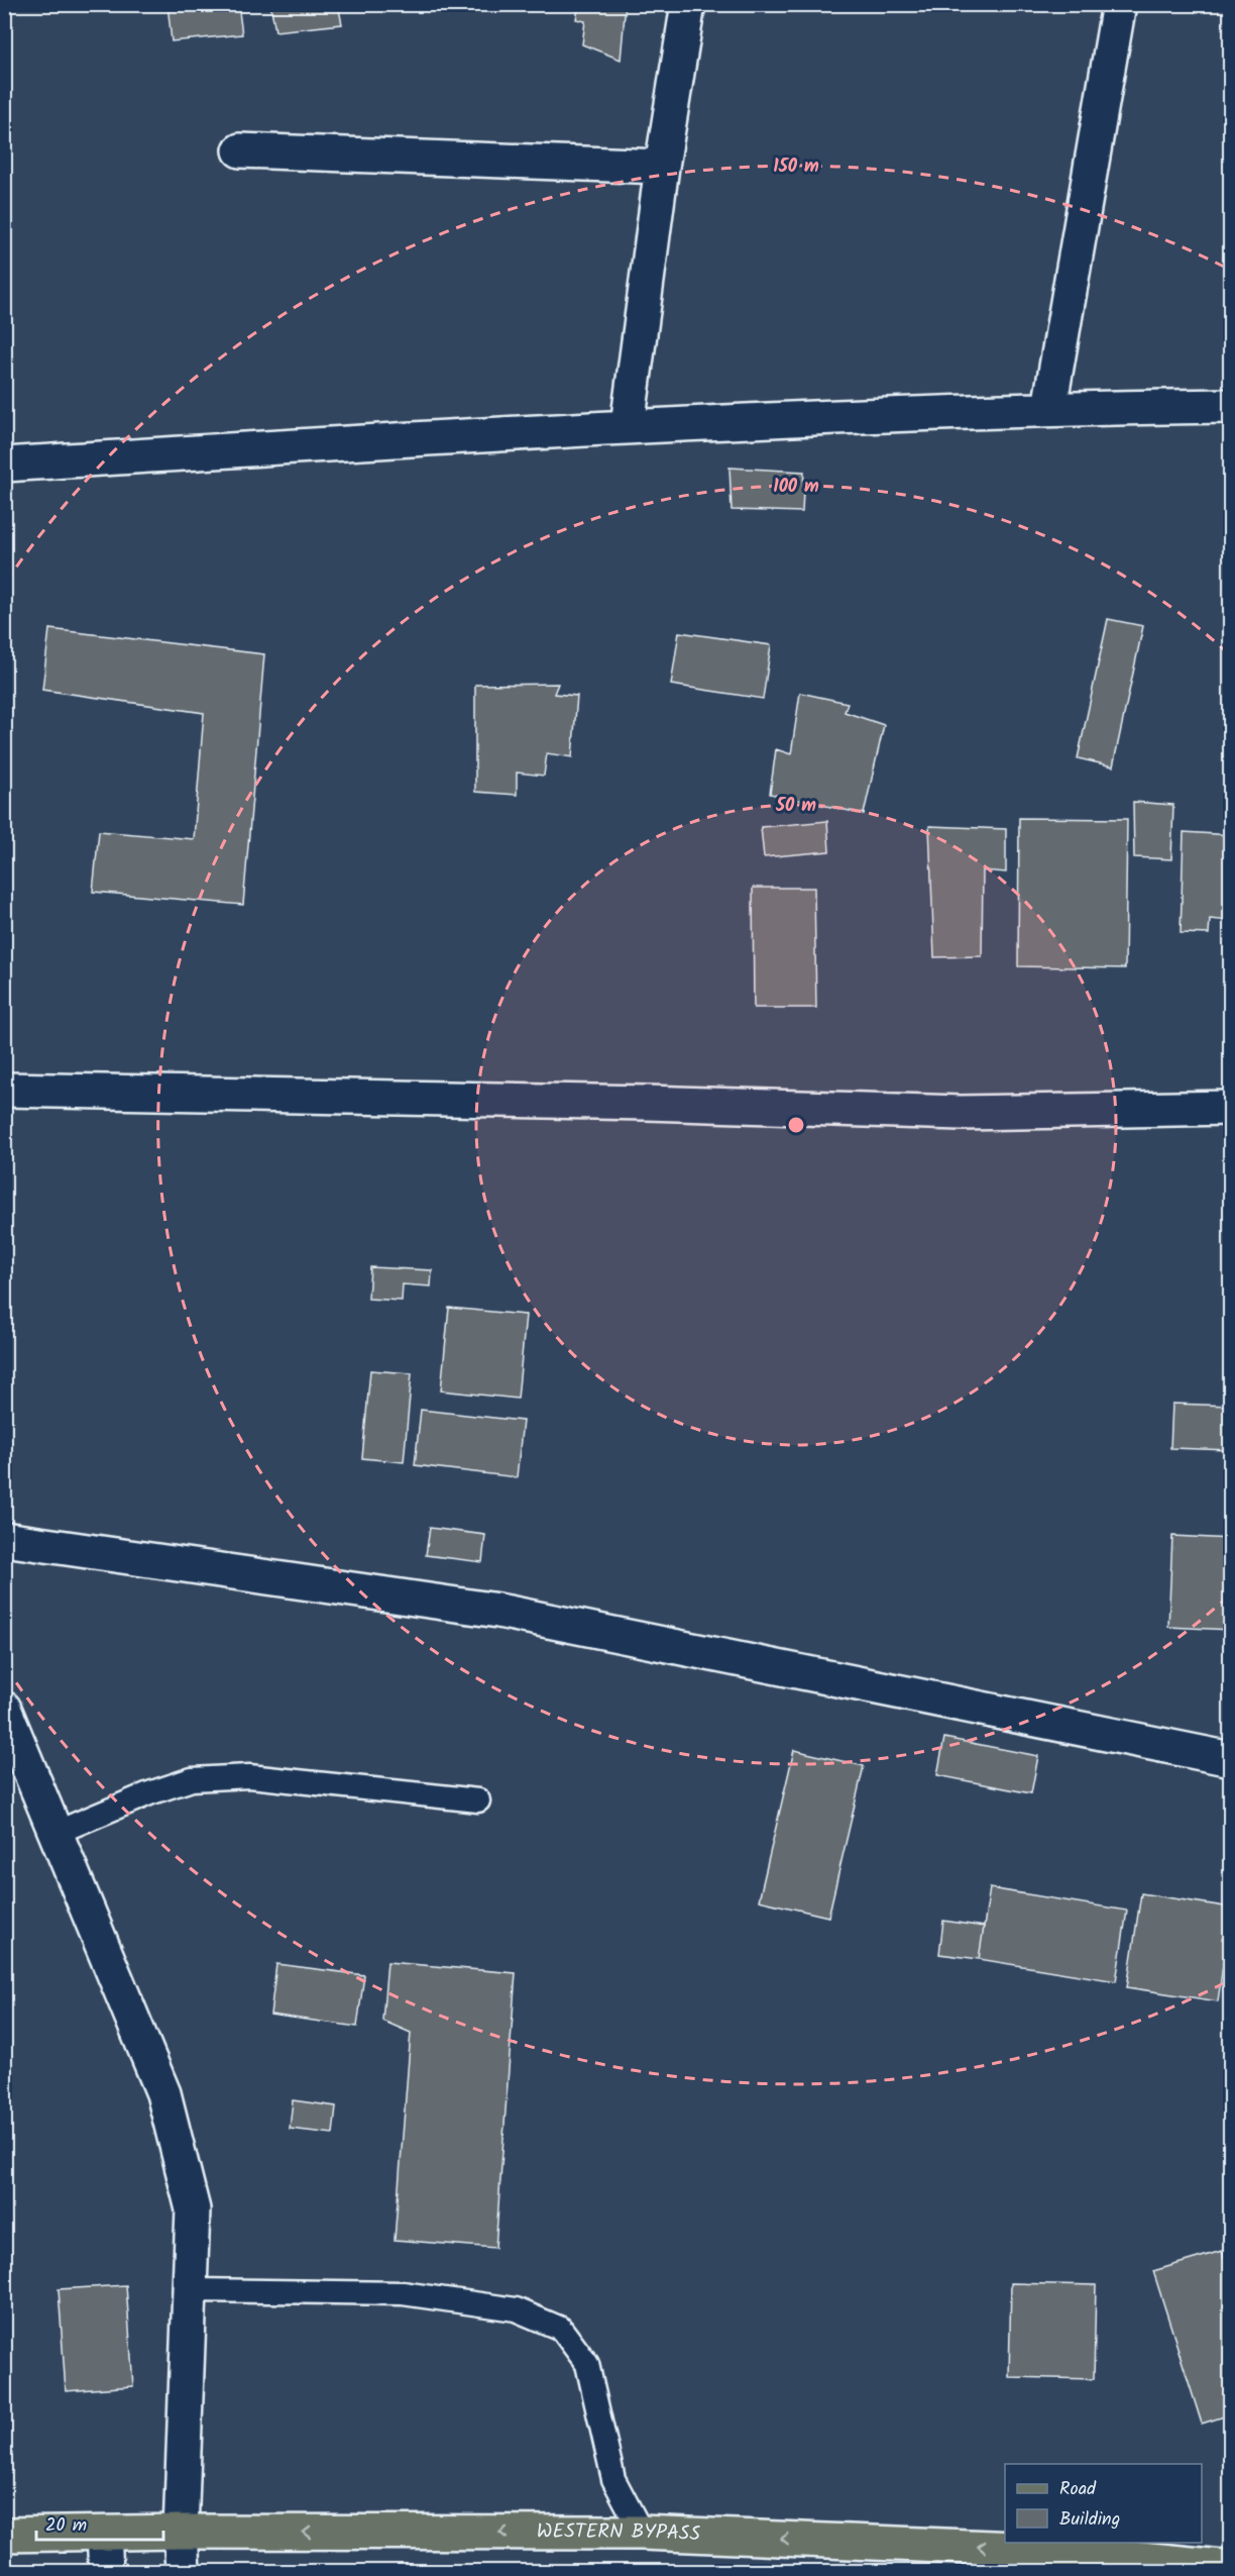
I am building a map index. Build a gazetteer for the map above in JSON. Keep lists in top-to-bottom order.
{
  "streets": {
    "main road": ["WESTERN BYPASS"]
  },
  "one_way": ["WESTERN BYPASS"],
  "legend": ["Road", "Building"],
  "scale_bar": "20 m",
  "rings": ["150 m", "100 m", "50 m"]
}
